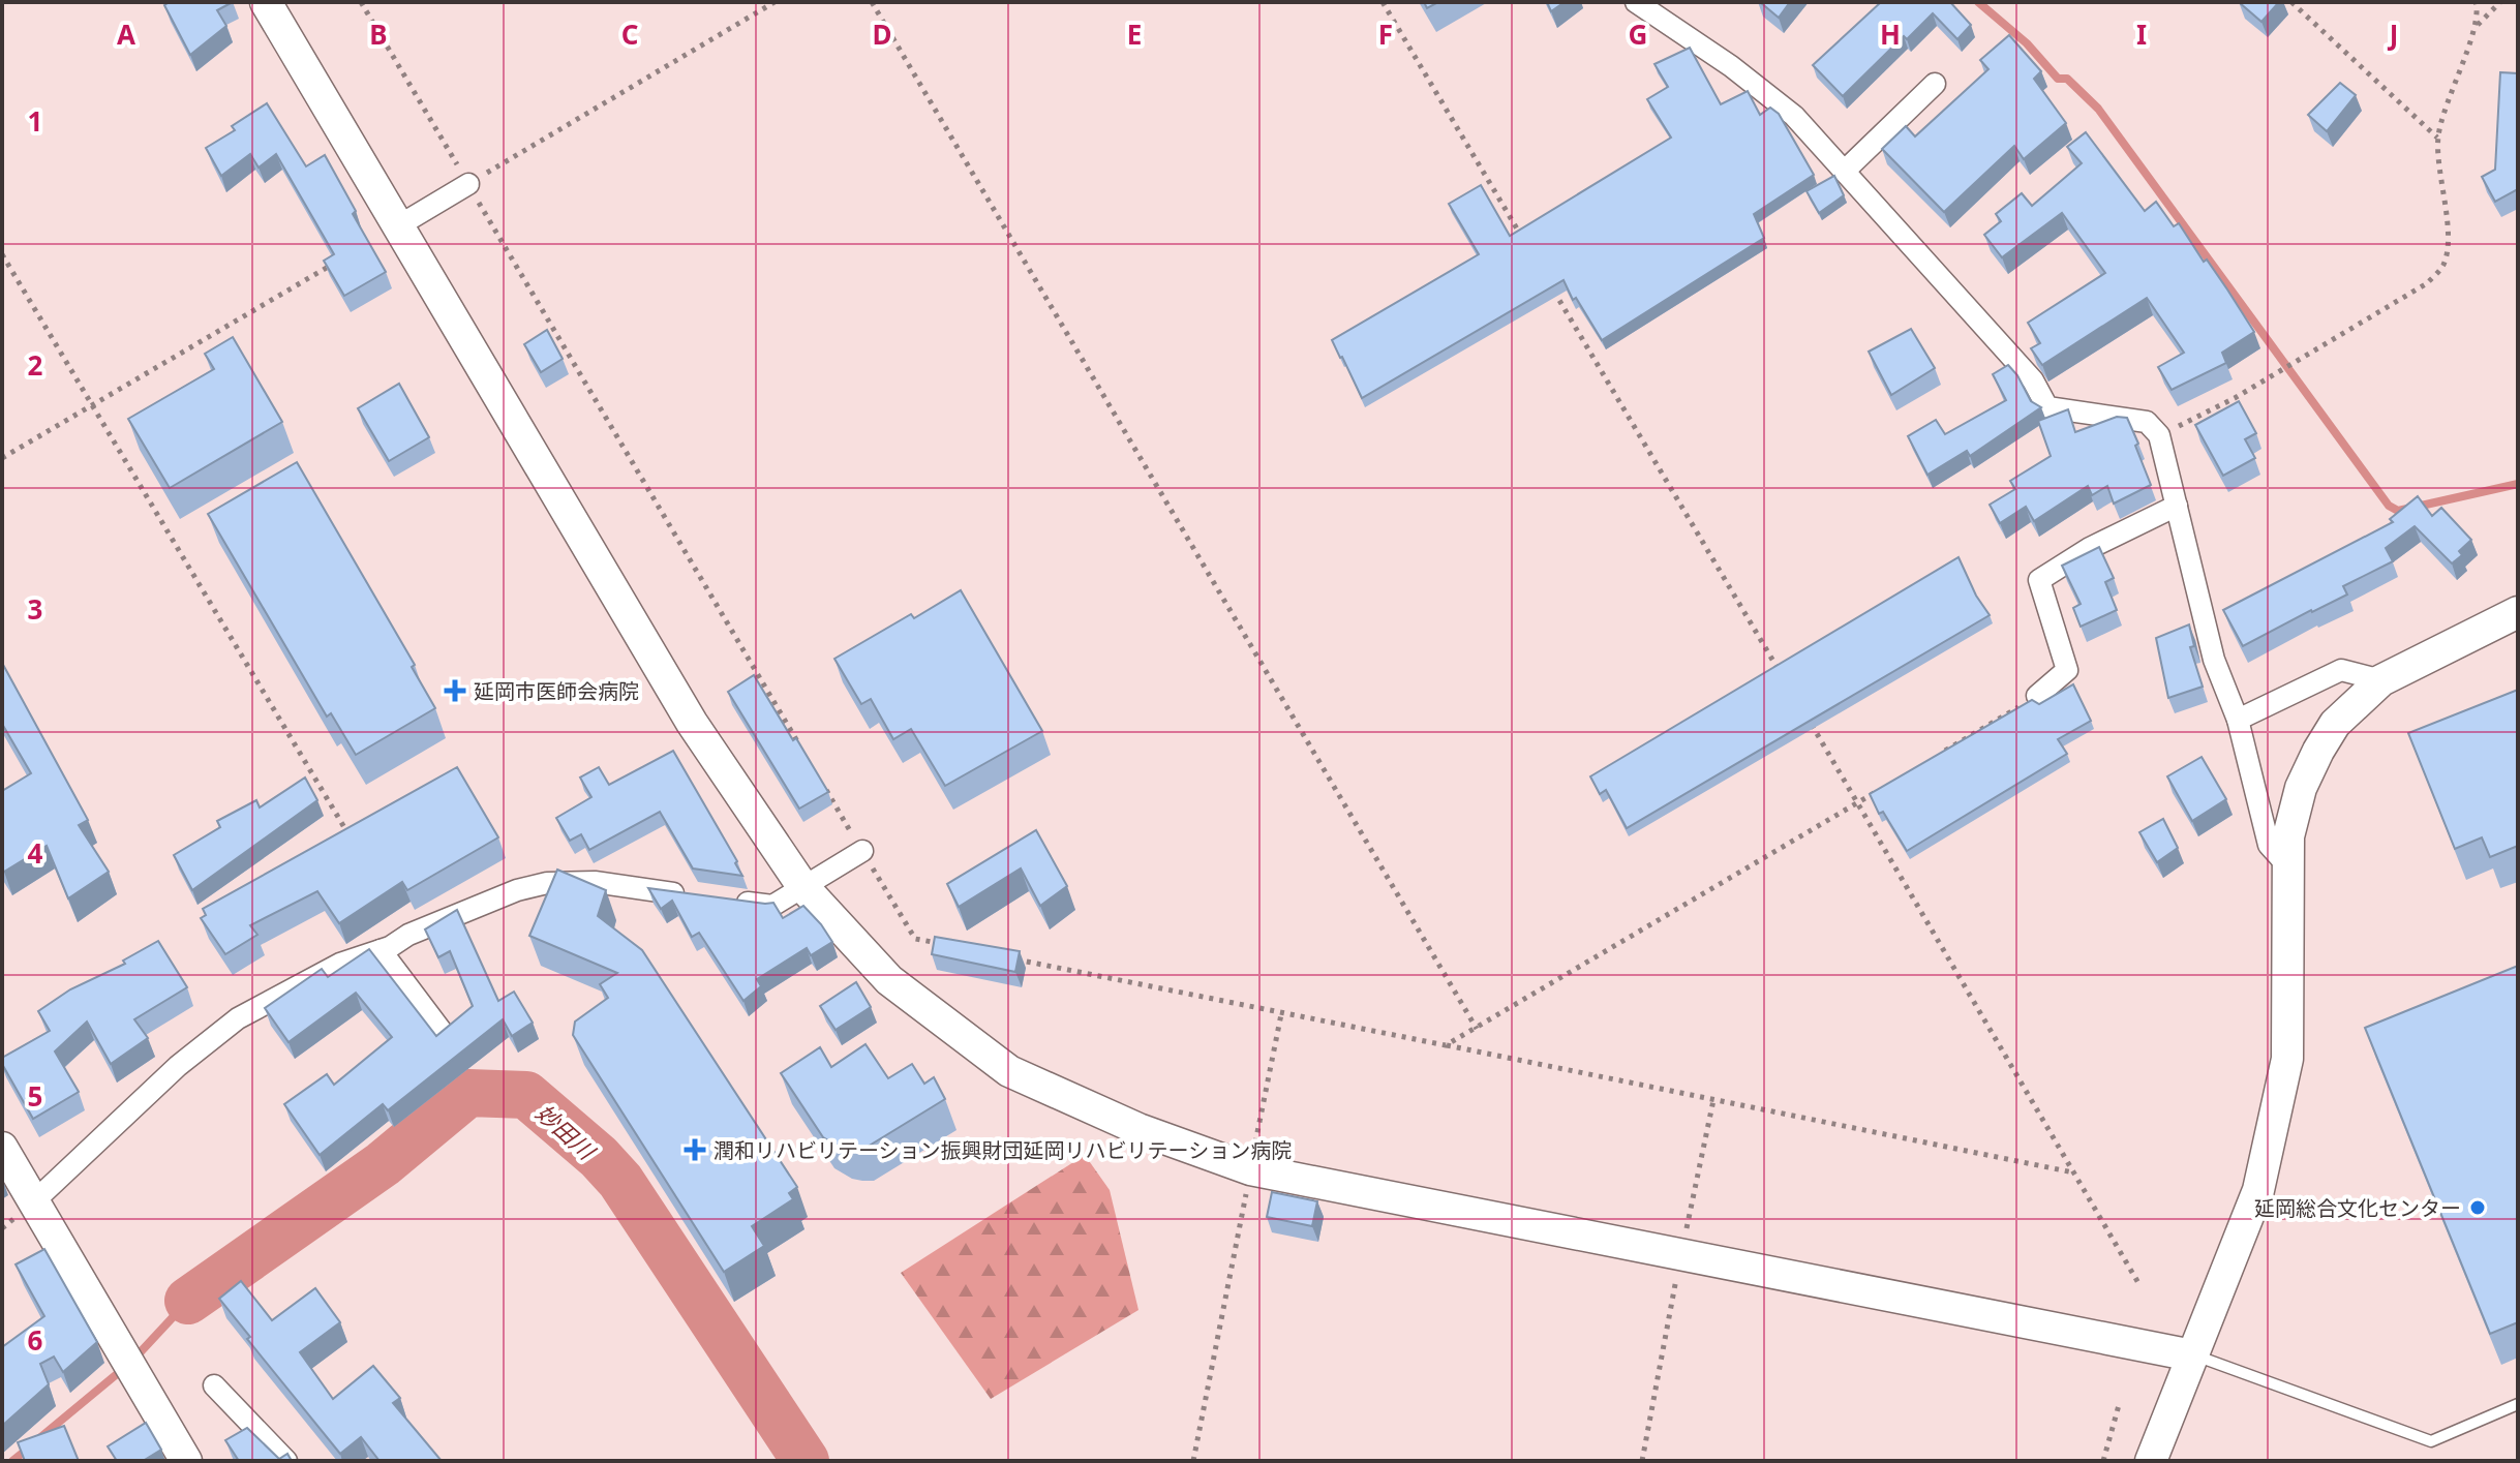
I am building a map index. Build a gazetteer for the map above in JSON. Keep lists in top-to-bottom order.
{
  "water": ["妙田川"],
  "places": {
    "health": ["延岡市医師会病院", "潤和リハビリテーション振興財団延岡リハビリテーション病院"],
    "other": ["延岡総合文化センター"]
  },
  "grid": {
    "columns": [
      "A",
      "B",
      "C",
      "D",
      "E",
      "F",
      "G",
      "H",
      "I",
      "J"
    ],
    "rows": [
      "1",
      "2",
      "3",
      "4",
      "5",
      "6"
    ]
  }
}
